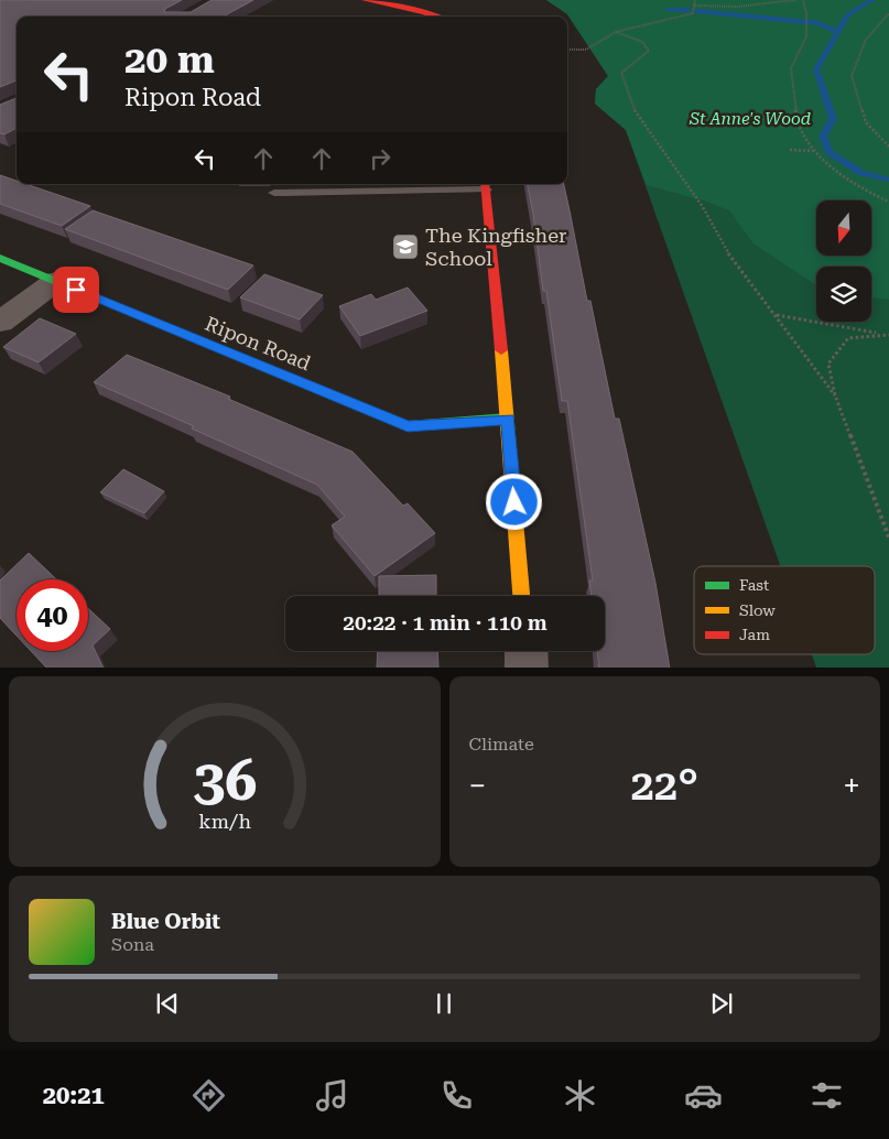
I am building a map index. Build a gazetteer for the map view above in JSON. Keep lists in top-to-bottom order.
{
  "streets": {
    "street": ["Ripon Road"]
  },
  "parks": ["St Anne's Wood"],
  "places": {
    "school or university": ["The Kingfisher School"]
  },
  "legend": ["Fast", "Slow", "Jam"],
  "north": "bottom",
  "page": {
    "turn": ["20 m", "Ripon Road"],
    "limit": "40",
    "trip": "20:22 · 1 min · 110 m",
    "tile": "Climate",
    "heat": ["−", "22°", "+"],
    "song": ["Blue Orbit", "Sona"],
    "tabs": "20:21",
    "gauge": ["36", "km/h"]
  }
}
